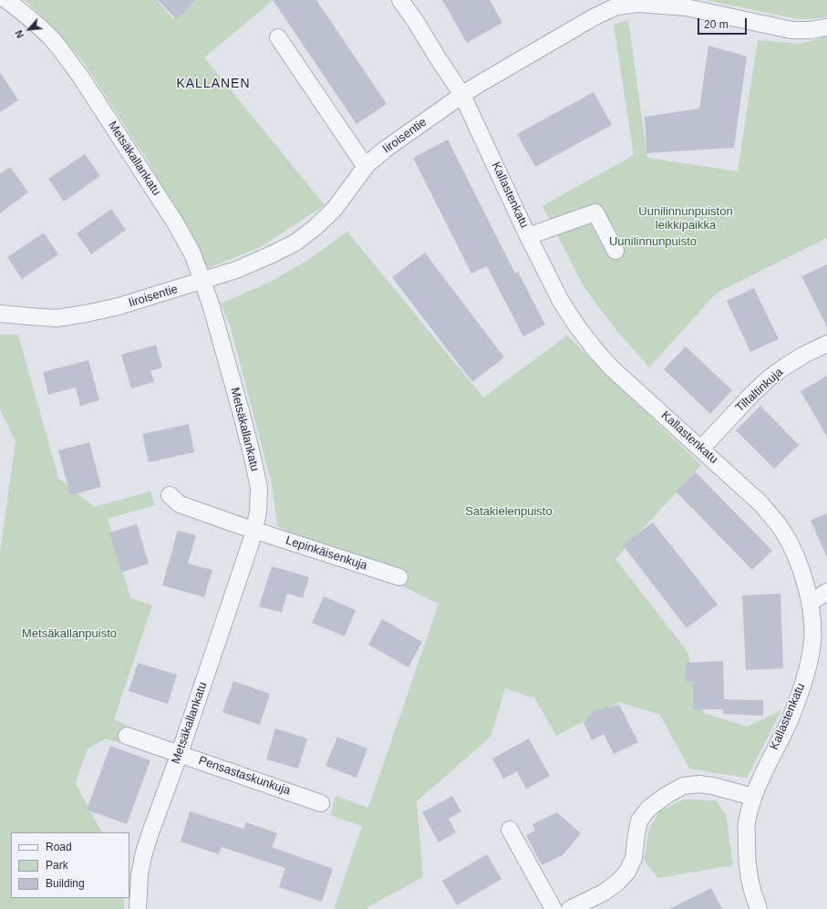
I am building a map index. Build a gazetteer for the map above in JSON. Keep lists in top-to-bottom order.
{
  "streets": {
    "street": [
      "Iiroisentie",
      "Metsäkallankatu",
      "Kallastenkatu",
      "Tiltaltinkuja",
      "Lepinkäisenkuja",
      "Pensastaskunkuja"
    ]
  },
  "crossings": [
    ["Iiroisentie", "Metsäkallankatu"],
    ["Iiroisentie", "Kallastenkatu"],
    ["Metsäkallankatu", "Lepinkäisenkuja"],
    ["Metsäkallankatu", "Pensastaskunkuja"],
    ["Kallastenkatu", "Tiltaltinkuja"]
  ],
  "districts": ["KALLANEN"],
  "parks": [
    "Uunilinnunpuiston leikkipaikka",
    "Uunilinnunpuisto",
    "Satakielenpuisto",
    "Metsäkallanpuisto"
  ],
  "legend": ["Road", "Park", "Building"],
  "scale_bar": "20 m",
  "north": "bottom left"
}
